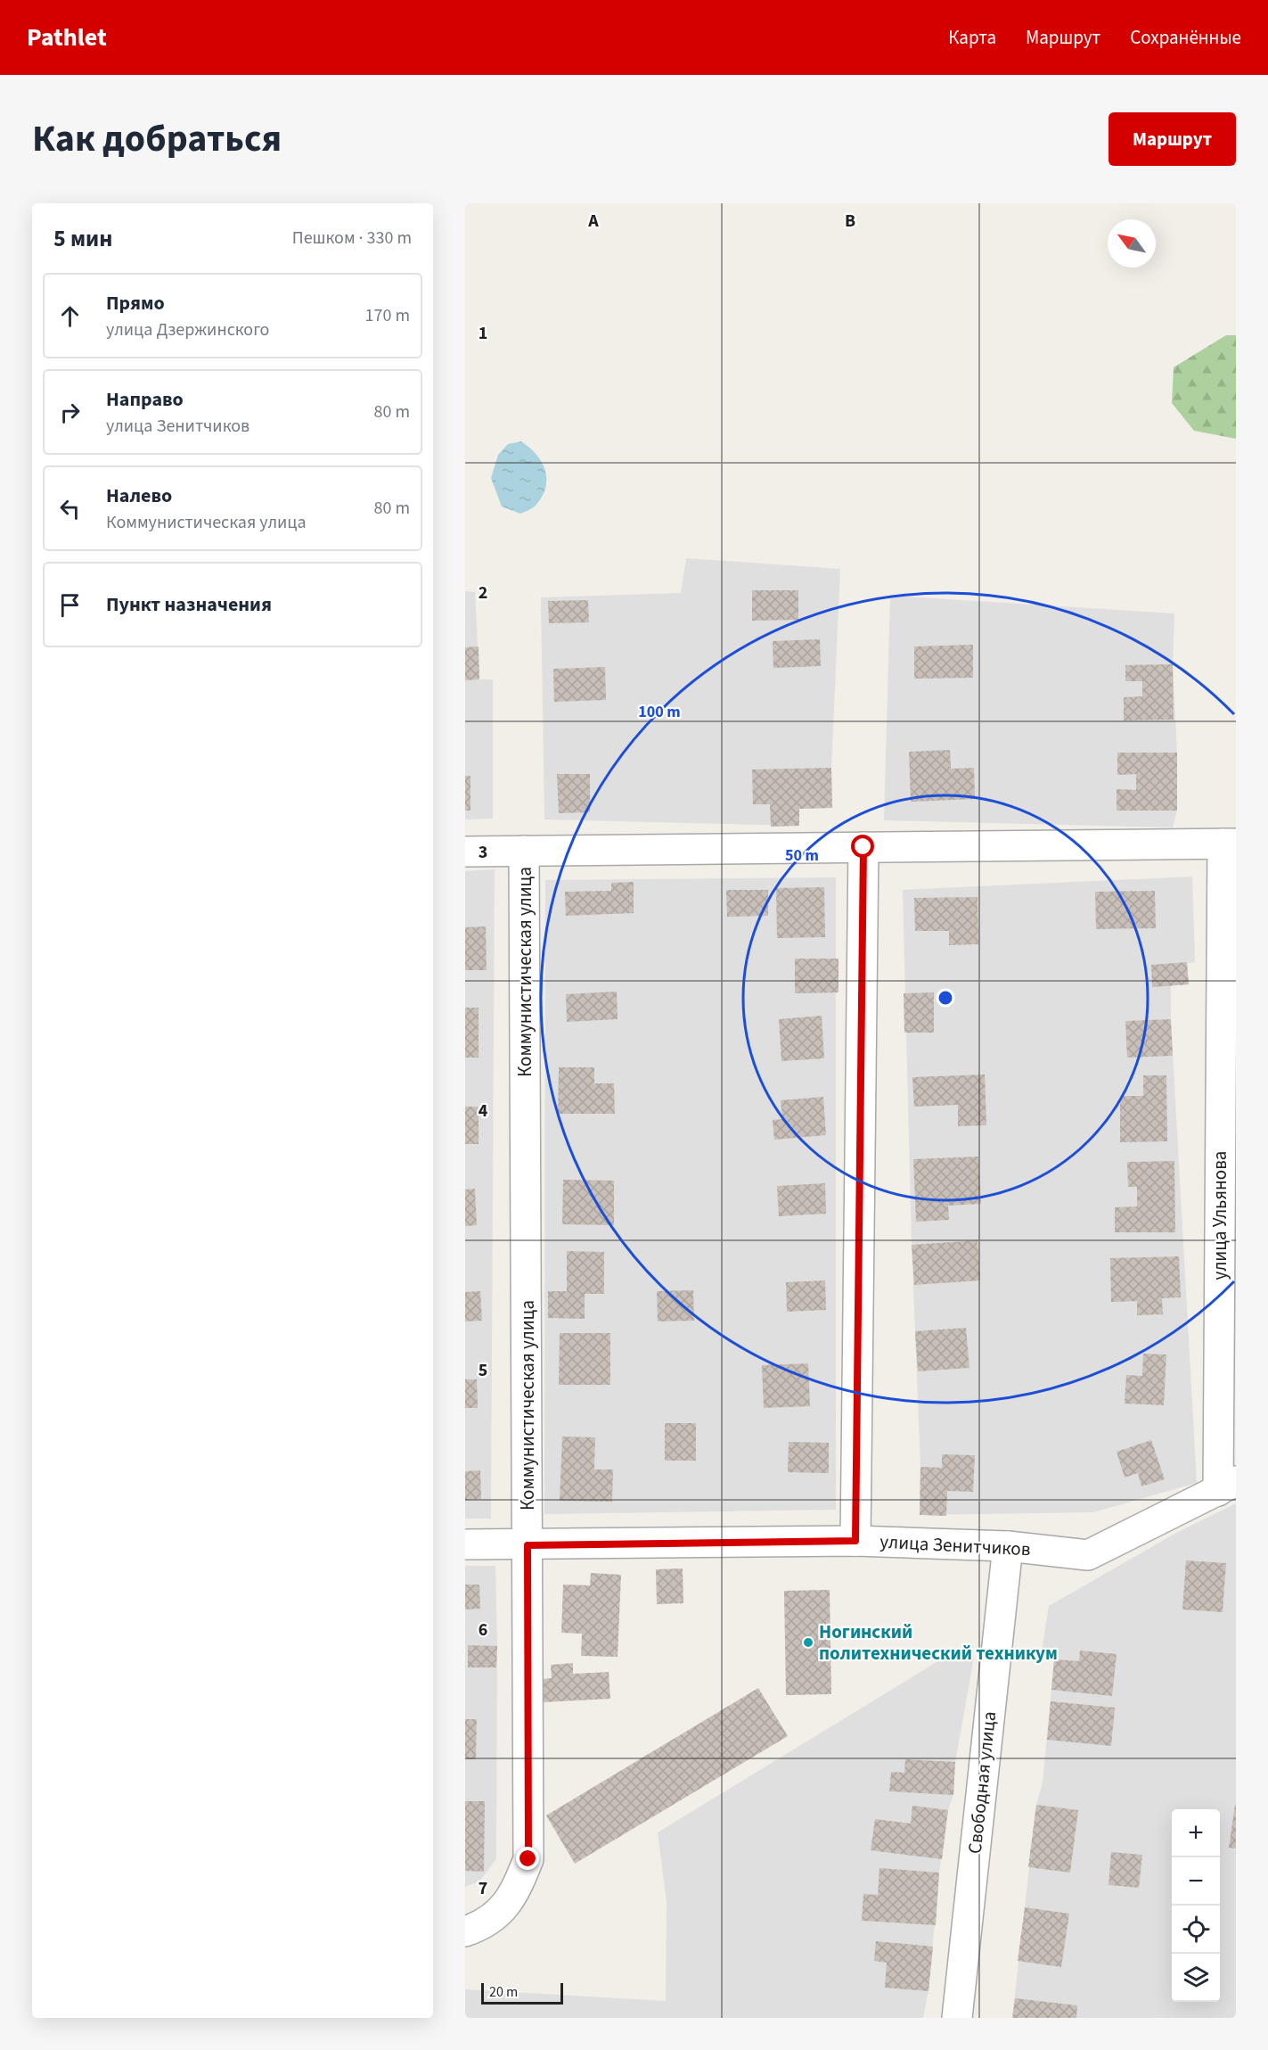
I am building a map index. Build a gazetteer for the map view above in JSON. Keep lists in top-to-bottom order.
{
  "streets": {
    "street": [
      "Коммунистическая улица",
      "улица Ульянова",
      "улица Зенитчиков",
      "Свободная улица"
    ]
  },
  "crossings": [
    ["Коммунистическая улица", "улица Зенитчиков"],
    ["улица Ульянова", "улица Зенитчиков"],
    ["улица Зенитчиков", "Свободная улица"]
  ],
  "places": ["Ногинский политехнический техникум"],
  "scale_bar": "20 m",
  "north": "top left",
  "page": {
    "header": "Pathlet",
    "nav": ["Карта", "Маршрут", "Сохранённые"],
    "title": "Как добраться",
    "buttons": "Маршрут",
    "heading": ["5 мин", "Пешком · 330 m"],
    "list": [
      ["Прямо", "улица Дзержинского", "170 m"],
      ["Направо", "улица Зенитчиков", "80 m"],
      ["Налево", "Коммунистическая улица", "80 m"],
      "Пункт назначения"
    ],
    "map_buttons": ["+", "−"],
    "scale": "20 m"
  },
  "grid": {
    "columns": ["A", "B"],
    "rows": [
      "1",
      "2",
      "3",
      "4",
      "5",
      "6",
      "7"
    ]
  },
  "rings": ["100 m", "50 m"]
}
